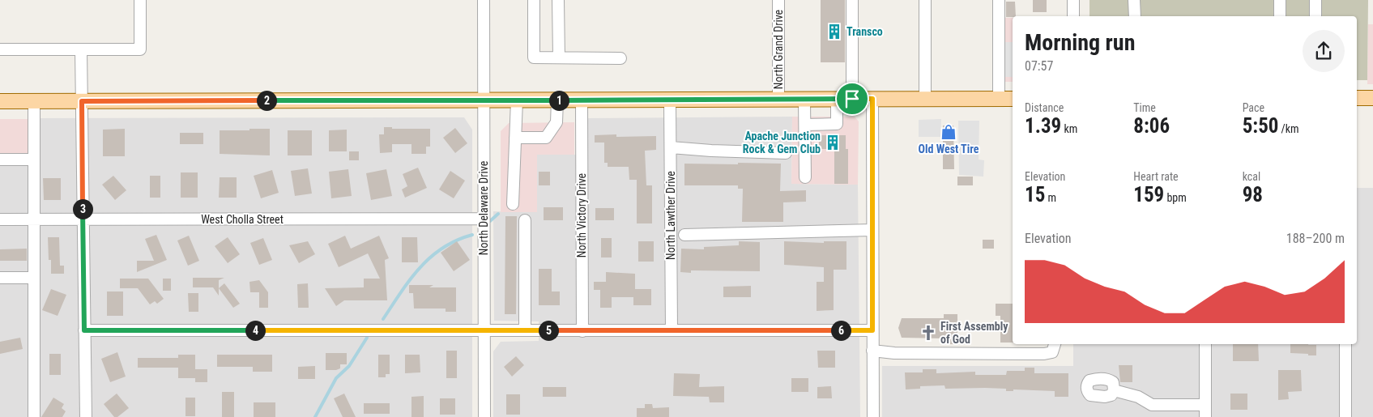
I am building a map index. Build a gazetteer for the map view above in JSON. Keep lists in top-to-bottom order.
{
  "streets": {
    "street": [
      "North Grand Drive",
      "North Delaware Drive",
      "North Victory Drive",
      "North Lawther Drive",
      "West Cholla Street"
    ]
  },
  "crossings": [
    ["North Delaware Drive", "West Cholla Street"]
  ],
  "places": {
    "building": ["Transco", "Apache Junction Rock & Gem Club"],
    "shop": ["Old West Tire"],
    "church": ["First Assembly of God"]
  },
  "page": {
    "heading": ["Morning run", "07:57"],
    "stats": [
      ["Distance", "1.39 km"],
      ["Time", "8:06"],
      ["Pace", "5:50 /km"],
      ["Elevation", "15 m"],
      ["Heart rate", "159 bpm"],
      ["kcal", "98"]
    ],
    "pins": [
      "1",
      "2",
      "3",
      "4",
      "5",
      "6"
    ],
    "chart": ["Elevation", "188–200 m"]
  }
}
